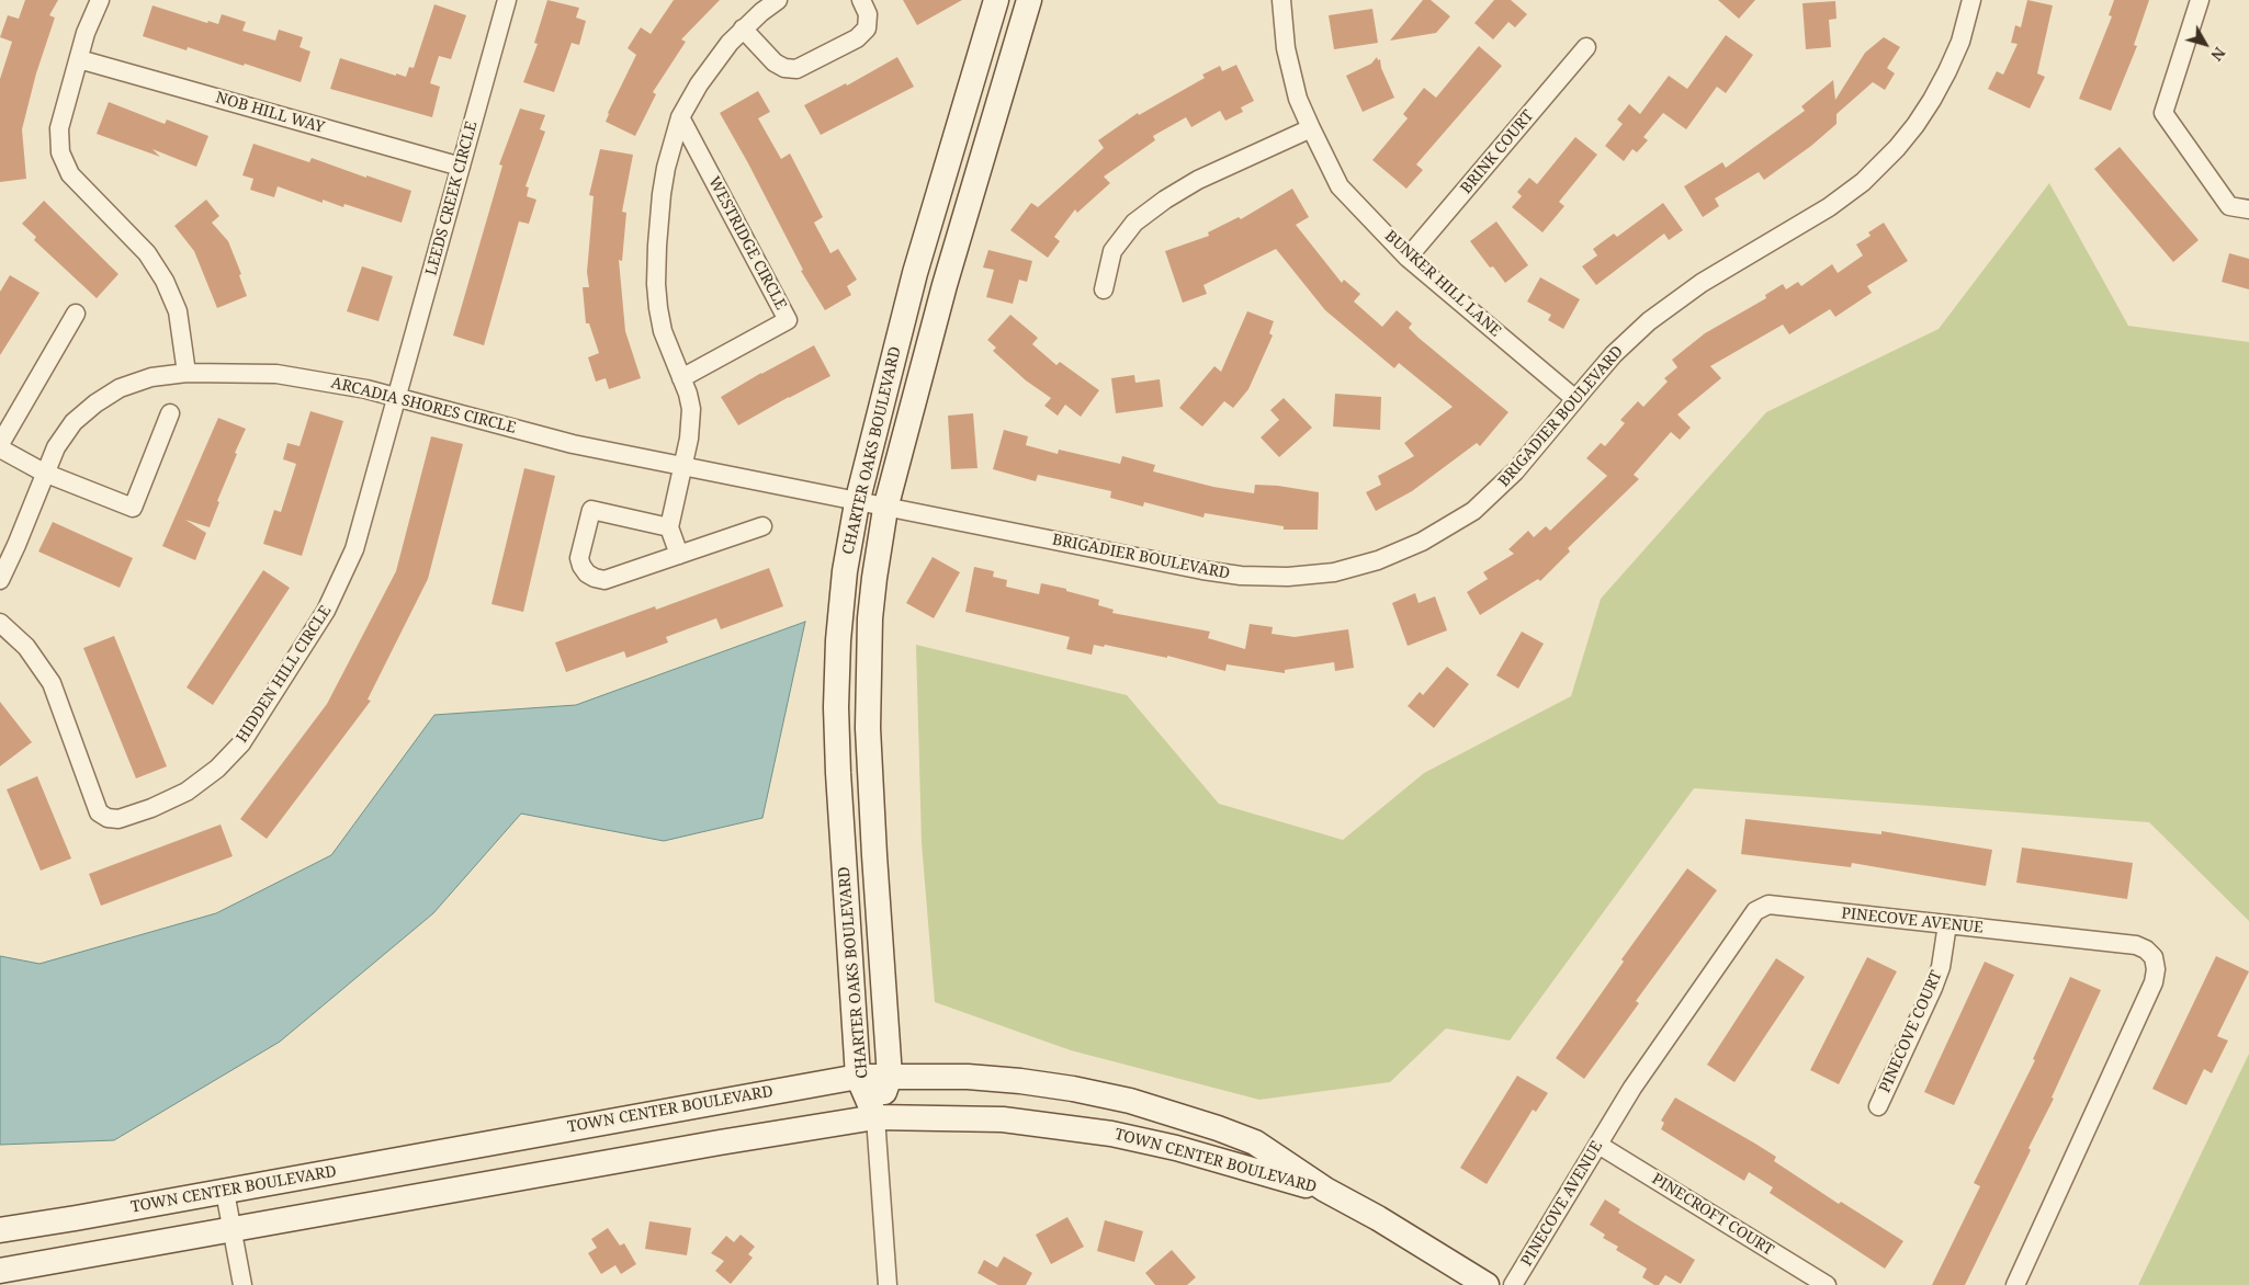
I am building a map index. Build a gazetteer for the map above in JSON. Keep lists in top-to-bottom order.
{
  "streets": {
    "street": [
      "NOB HILL WAY",
      "BRINK COURT",
      "LEEDS CREEK CIRCLE",
      "WESTRIDGE CIRCLE",
      "BUNKER HILL LANE",
      "ARCADIA SHORES CIRCLE",
      "BRIGADIER BOULEVARD",
      "CHARTER OAKS BOULEVARD",
      "HIDDEN HILL CIRCLE",
      "PINECOVE AVENUE",
      "PINECOVE COURT",
      "TOWN CENTER BOULEVARD",
      "PINECROFT COURT"
    ]
  },
  "crossings": [
    ["NOB HILL WAY", "LEEDS CREEK CIRCLE"],
    ["BRINK COURT", "BUNKER HILL LANE"],
    ["LEEDS CREEK CIRCLE", "ARCADIA SHORES CIRCLE"],
    ["LEEDS CREEK CIRCLE", "HIDDEN HILL CIRCLE"],
    ["BUNKER HILL LANE", "BRIGADIER BOULEVARD"],
    ["ARCADIA SHORES CIRCLE", "BRIGADIER BOULEVARD"],
    ["ARCADIA SHORES CIRCLE", "CHARTER OAKS BOULEVARD"],
    ["ARCADIA SHORES CIRCLE", "HIDDEN HILL CIRCLE"],
    ["BRIGADIER BOULEVARD", "CHARTER OAKS BOULEVARD"],
    ["CHARTER OAKS BOULEVARD", "TOWN CENTER BOULEVARD"],
    ["PINECOVE AVENUE", "PINECOVE COURT"],
    ["PINECOVE AVENUE", "PINECROFT COURT"]
  ],
  "north": "bottom right"
}
